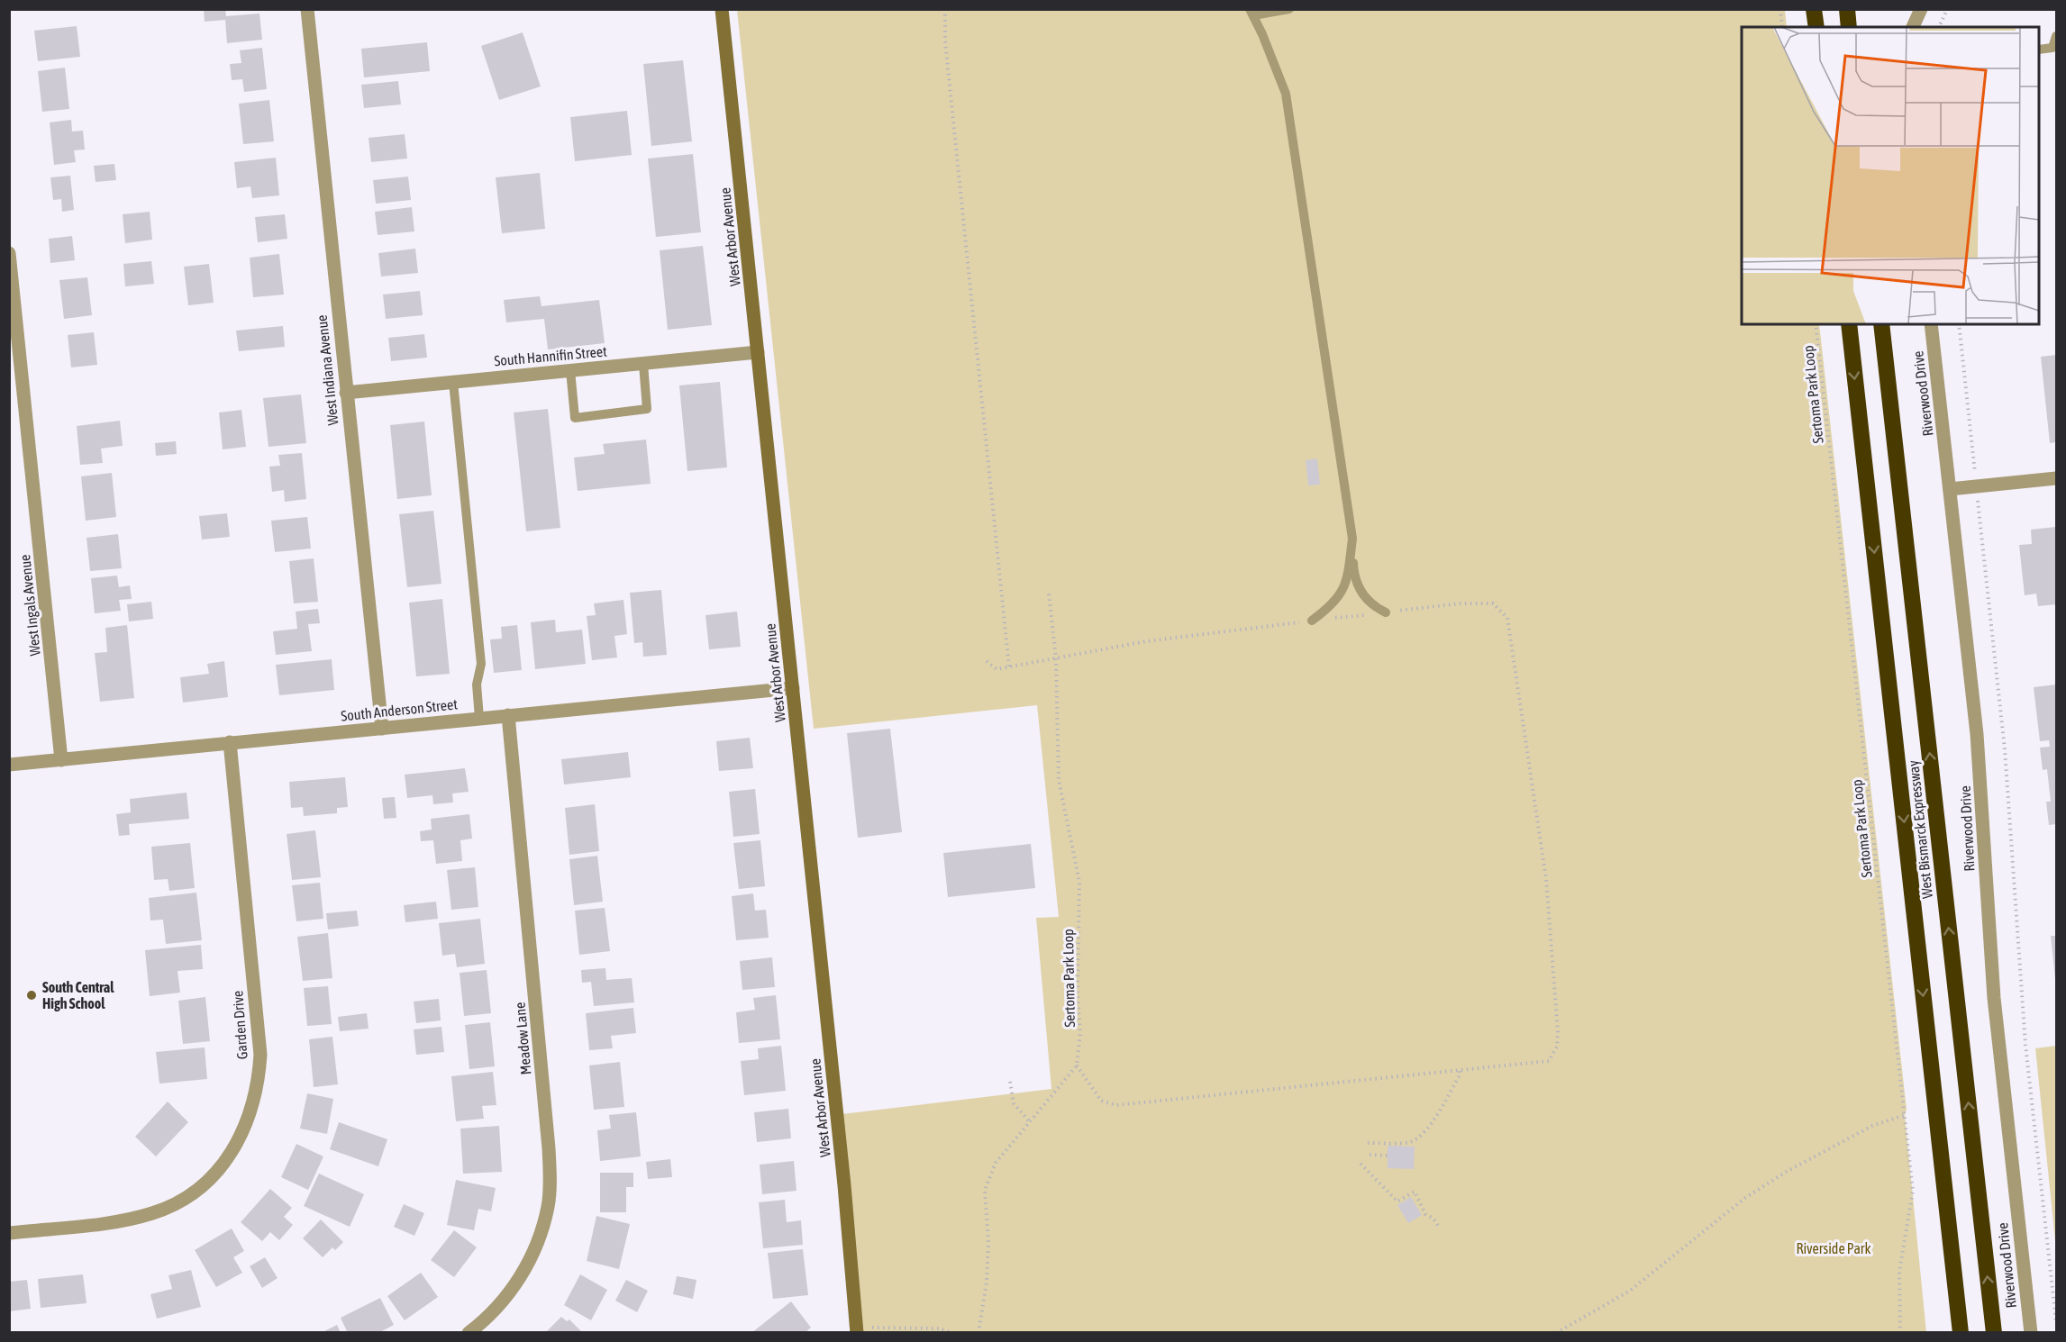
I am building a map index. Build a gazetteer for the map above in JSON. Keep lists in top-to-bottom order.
{
  "streets": {
    "highway": ["West Bismarck Expressway"],
    "main road": ["West Arbor Avenue"],
    "street": [
      "South Hannifin Street",
      "West Indiana Avenue",
      "Riverwood Drive",
      "West Ingals Avenue",
      "South Anderson Street",
      "Garden Drive",
      "Meadow Lane"
    ],
    "path": ["Sertoma Park Loop"]
  },
  "crossings": [
    ["West Arbor Avenue", "South Hannifin Street"],
    ["West Arbor Avenue", "South Anderson Street"],
    ["South Hannifin Street", "West Indiana Avenue"],
    ["West Indiana Avenue", "South Anderson Street"],
    ["West Ingals Avenue", "South Anderson Street"],
    ["South Anderson Street", "Garden Drive"],
    ["South Anderson Street", "Meadow Lane"]
  ],
  "parks": ["Riverside Park"],
  "places": ["South Central High School"]
}
